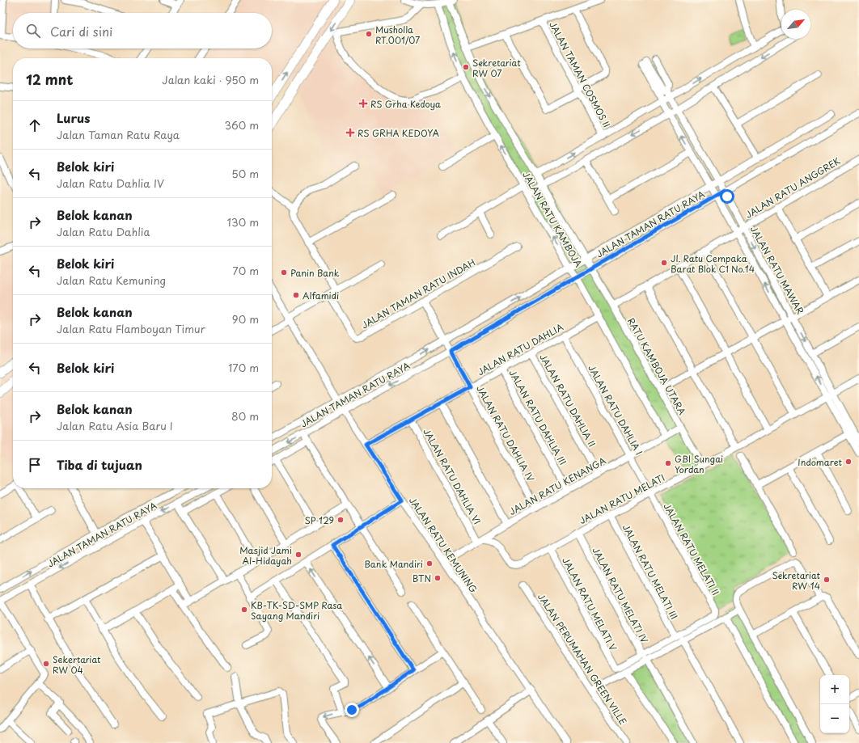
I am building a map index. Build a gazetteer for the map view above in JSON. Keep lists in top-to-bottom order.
{
  "streets": {
    "street": [
      "JALAN TAMAN COSMOS II",
      "JALAN RATU ANGGREK",
      "JALAN RATU KAMBOJA",
      "JALAN TAMAN RATU RAYA",
      "JALAN RATU MAWAR",
      "JALAN TAMAN RATU INDAH",
      "JALAN RATU DAHLIA",
      "RATU KAMBOJA UTARA",
      "JALAN RATU DAHLIA II",
      "JALAN RATU DAHLIA I",
      "JALAN RATU DAHLIA III",
      "JALAN RATU DAHLIA IV",
      "JALAN RATU DAHLIA VI",
      "JALAN RATU KENANGA",
      "JALAN RATU MELATI",
      "JALAN RATU KEMUNING",
      "JALAN RATU MELATI II",
      "JALAN RATU MELATI III",
      "JALAN RATU MELATI IV",
      "JALAN RATU MELATI V",
      "JALAN PERUMAHAN GREEN VILLE"
    ]
  },
  "crossings": [
    ["JALAN RATU ANGGREK", "JALAN RATU MAWAR"],
    ["JALAN RATU ANGGREK", "RATU KAMBOJA UTARA"],
    ["JALAN RATU KAMBOJA", "JALAN TAMAN RATU RAYA"],
    ["JALAN RATU KAMBOJA", "JALAN RATU DAHLIA"],
    ["JALAN RATU KAMBOJA", "RATU KAMBOJA UTARA"],
    ["JALAN RATU KAMBOJA", "JALAN RATU KENANGA"],
    ["JALAN TAMAN RATU RAYA", "JALAN RATU MAWAR"],
    ["JALAN TAMAN RATU RAYA", "RATU KAMBOJA UTARA"],
    ["JALAN TAMAN RATU RAYA", "JALAN RATU DAHLIA IV"],
    ["JALAN TAMAN RATU RAYA", "JALAN RATU KEMUNING"],
    ["JALAN RATU MAWAR", "JALAN RATU MELATI"],
    ["JALAN RATU DAHLIA", "JALAN RATU DAHLIA II"],
    ["JALAN RATU DAHLIA", "JALAN RATU DAHLIA I"],
    ["JALAN RATU DAHLIA", "JALAN RATU DAHLIA III"],
    ["JALAN RATU DAHLIA", "JALAN RATU DAHLIA IV"],
    ["JALAN RATU DAHLIA", "JALAN RATU DAHLIA VI"],
    ["JALAN RATU DAHLIA", "JALAN RATU KEMUNING"],
    ["RATU KAMBOJA UTARA", "JALAN RATU KENANGA"],
    ["RATU KAMBOJA UTARA", "JALAN RATU MELATI"],
    ["JALAN RATU DAHLIA II", "JALAN RATU KENANGA"],
    ["JALAN RATU DAHLIA I", "JALAN RATU KENANGA"],
    ["JALAN RATU DAHLIA I", "JALAN RATU MELATI"],
    ["JALAN RATU DAHLIA I", "JALAN RATU MELATI II"],
    ["JALAN RATU DAHLIA III", "JALAN RATU KENANGA"],
    ["JALAN RATU DAHLIA IV", "JALAN RATU KENANGA"],
    ["JALAN RATU DAHLIA VI", "JALAN RATU KENANGA"],
    ["JALAN RATU DAHLIA VI", "JALAN RATU MELATI"],
    ["JALAN RATU KENANGA", "JALAN RATU MELATI"],
    ["JALAN RATU KENANGA", "JALAN RATU KEMUNING"],
    ["JALAN RATU MELATI", "JALAN RATU MELATI II"],
    ["JALAN RATU MELATI", "JALAN RATU MELATI III"],
    ["JALAN RATU MELATI", "JALAN RATU MELATI IV"],
    ["JALAN RATU MELATI", "JALAN RATU MELATI V"],
    ["JALAN RATU MELATI II", "JALAN RATU MELATI III"],
    ["JALAN RATU MELATI IV", "JALAN RATU MELATI V"]
  ],
  "places": {
    "other": [
      "Musholla RT.001/07",
      "Sekretariat RW 07",
      "Jl. Ratu Cempaka Barat Blok C1 No.14",
      "Panin Bank",
      "Alfamidi",
      "Indomaret",
      "GBI Sungai Yordan",
      "SP 129",
      "Masjid Jami Al-Hidayah",
      "Bank Mandiri",
      "BTN",
      "Sekretariat RW 14",
      "KB-TK-SD-SMP Rasa Sayang Mandiri",
      "Sekertariat RW 04"
    ],
    "health": ["RS Grha Kedoya", "RS GRHA KEDOYA"]
  },
  "north": "top right",
  "page": {
    "search": "Cari di sini",
    "heading": ["12 mnt", "Jalan kaki · 950 m"],
    "list": [
      ["Lurus", "Jalan Taman Ratu Raya", "360 m"],
      ["Belok kiri", "Jalan Ratu Dahlia IV", "50 m"],
      ["Belok kanan", "Jalan Ratu Dahlia", "130 m"],
      ["Belok kiri", "Jalan Ratu Kemuning", "70 m"],
      ["Belok kanan", "Jalan Ratu Flamboyan Timur", "90 m"],
      ["Belok kiri", "170 m"],
      ["Belok kanan", "Jalan Ratu Asia Baru I", "80 m"],
      "Tiba di tujuan"
    ],
    "map_buttons": ["+", "−"]
  }
}
